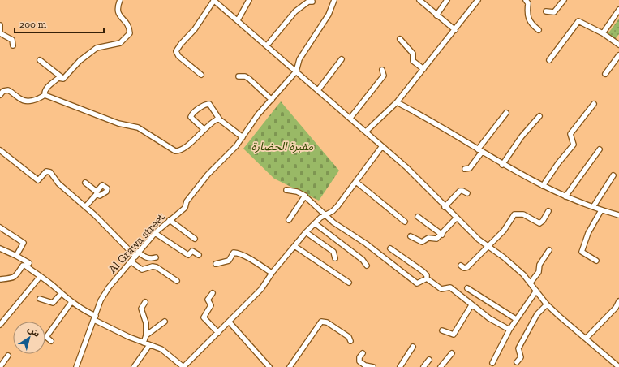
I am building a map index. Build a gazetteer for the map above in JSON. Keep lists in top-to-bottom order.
{
  "streets": {
    "street": ["Al Grawa street"]
  },
  "parks": ["مقبرة الحضارة"],
  "scale_bar": "200 m",
  "north": "top right"
}
